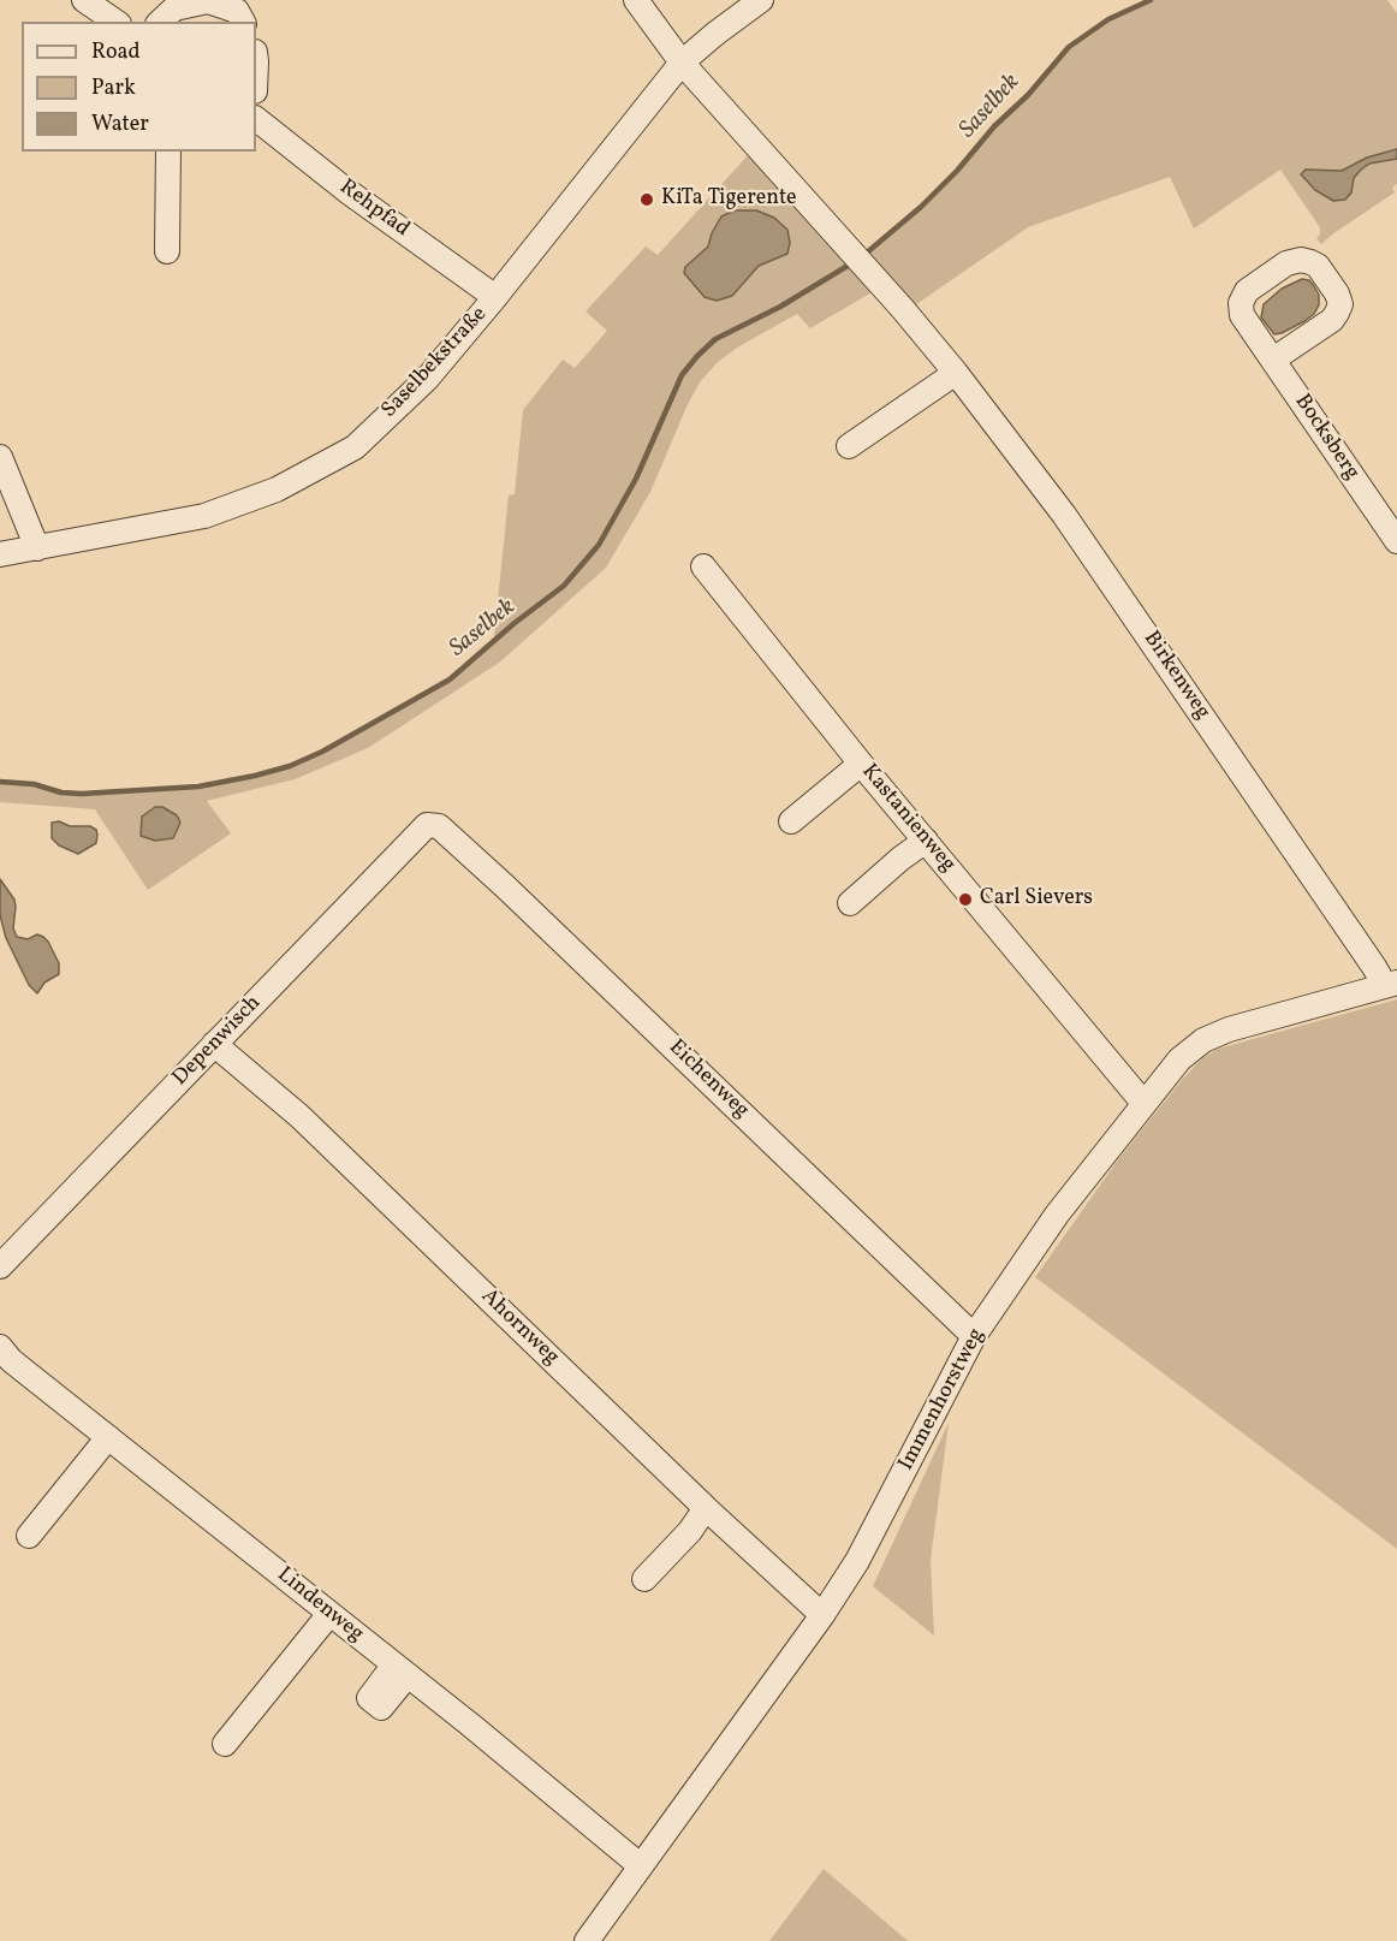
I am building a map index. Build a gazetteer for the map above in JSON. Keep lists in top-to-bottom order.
{
  "streets": {
    "street": [
      "Rehpfad",
      "Saselbekstraße",
      "Bocksberg",
      "Birkenweg",
      "Kastanienweg",
      "Depenwisch",
      "Eichenweg",
      "Ahornweg",
      "Immenhorstweg",
      "Lindenweg"
    ]
  },
  "crossings": [
    ["Rehpfad", "Saselbekstraße"],
    ["Saselbekstraße", "Birkenweg"],
    ["Birkenweg", "Immenhorstweg"],
    ["Kastanienweg", "Immenhorstweg"],
    ["Depenwisch", "Eichenweg"],
    ["Depenwisch", "Ahornweg"],
    ["Eichenweg", "Immenhorstweg"],
    ["Ahornweg", "Immenhorstweg"],
    ["Immenhorstweg", "Lindenweg"]
  ],
  "water": ["Saselbek"],
  "places": ["KiTa Tigerente", "Carl Sievers"],
  "legend": ["Road", "Park", "Water"]
}
